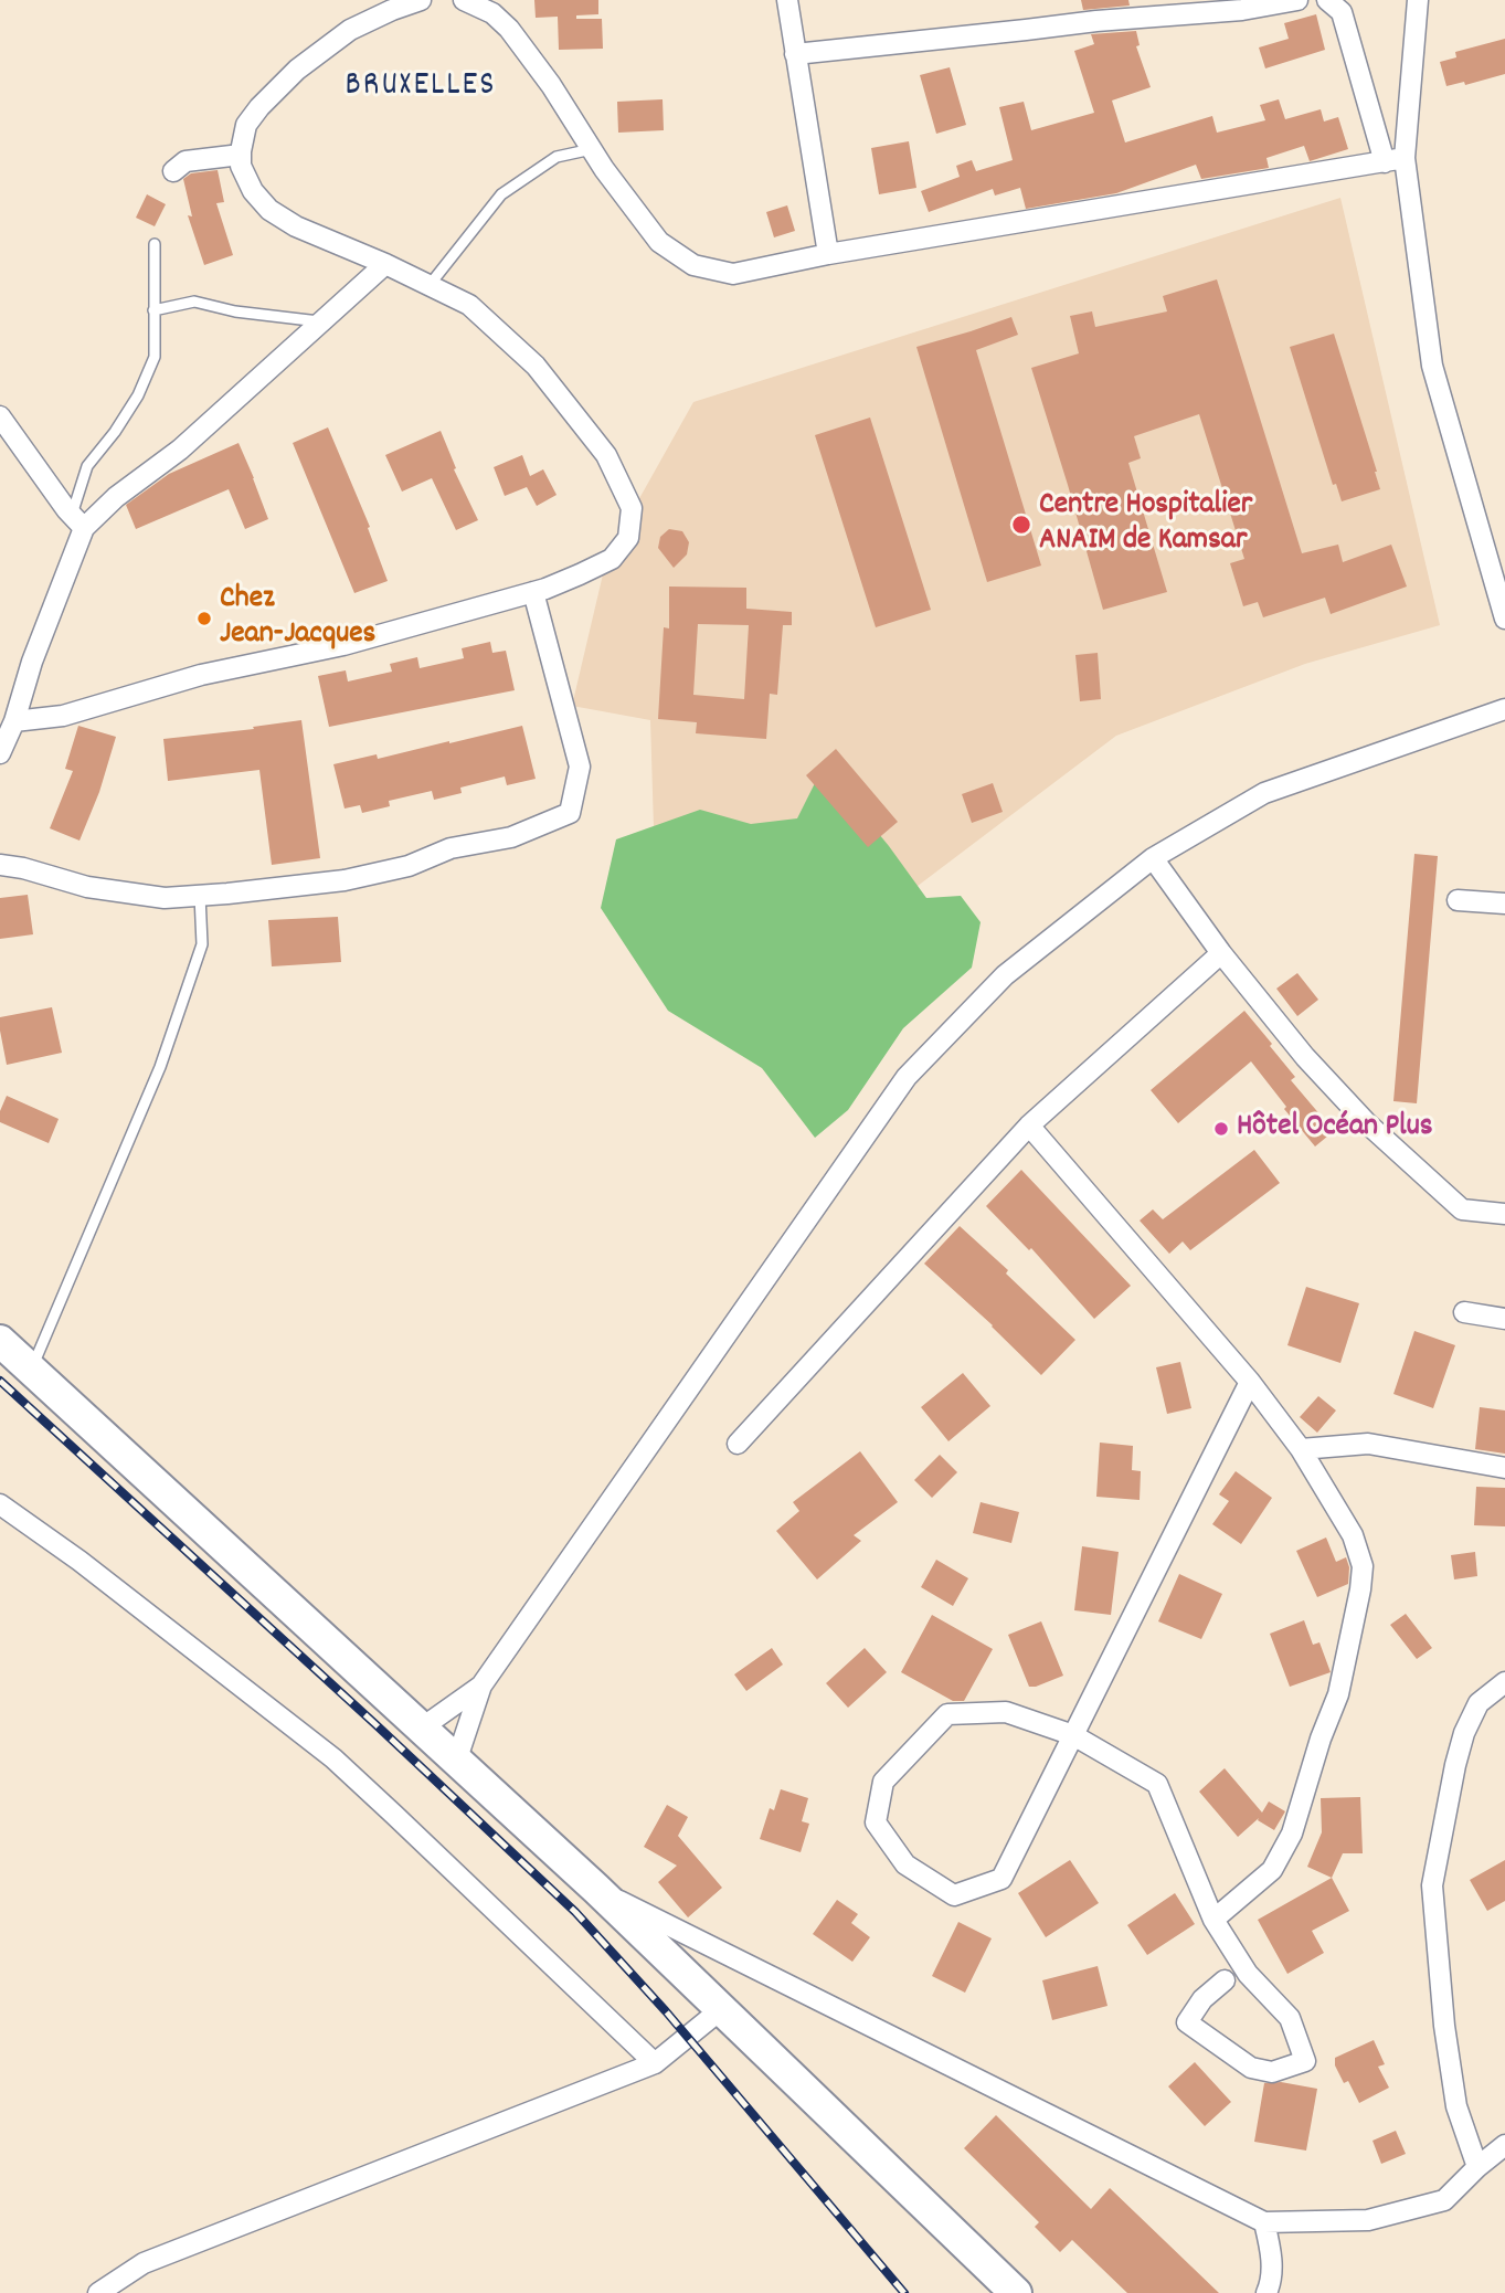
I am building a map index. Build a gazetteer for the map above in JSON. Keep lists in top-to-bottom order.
{
  "districts": ["BRUXELLES"],
  "places": ["Centre Hospitalier ANAIM de Kamsar", "Chez Jean-Jacques", "Hôtel Océan Plus"]
}
